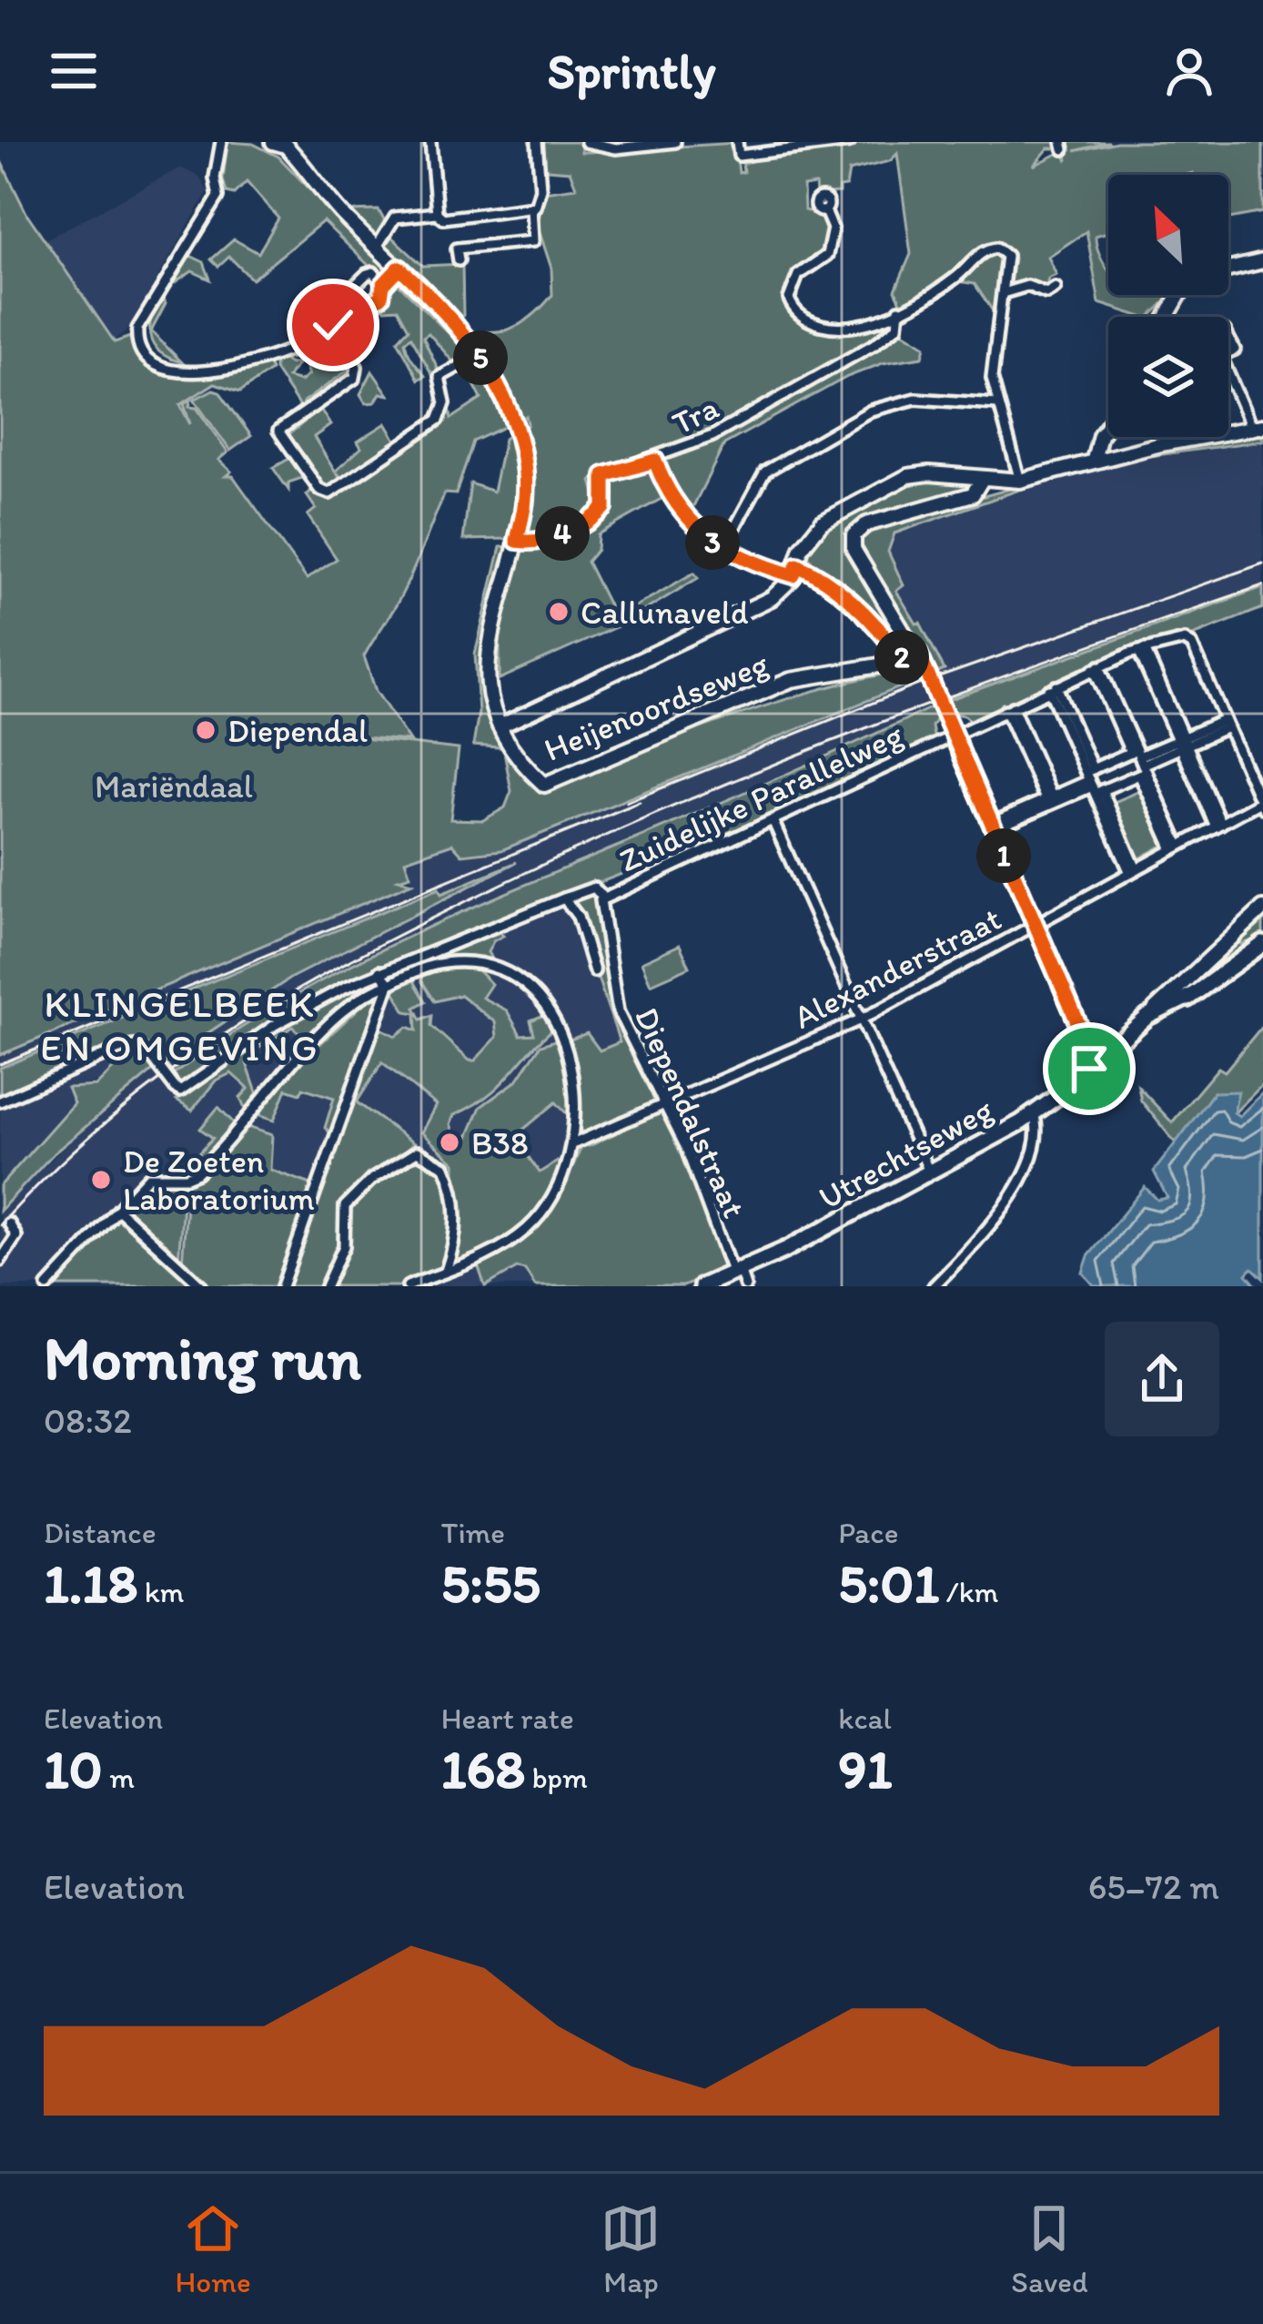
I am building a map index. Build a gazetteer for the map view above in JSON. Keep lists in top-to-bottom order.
{
  "streets": {
    "main road": ["Utrechtseweg"],
    "street": [
      "Tra",
      "Heijenoordseweg",
      "Zuidelijke Parallelweg",
      "Alexanderstraat",
      "Diependalstraat"
    ]
  },
  "crossings": [
    ["Tra", "Heijenoordseweg"],
    ["Zuidelijke Parallelweg", "Diependalstraat"],
    ["Alexanderstraat", "Diependalstraat"],
    ["Diependalstraat", "Utrechtseweg"]
  ],
  "districts": ["KLINGELBEEK EN OMGEVING"],
  "parks": ["Mariëndaal"],
  "places": [
    "Callunaveld",
    "Diependal",
    "B38",
    "De Zoeten Laboratorium"
  ],
  "north": "top left",
  "page": {
    "header": "Sprintly",
    "pins": [
      "5",
      "4",
      "3",
      "2",
      "1"
    ],
    "heading": ["Morning run", "08:32"],
    "stats": [
      ["Distance", "1.18 km"],
      ["Time", "5:55"],
      ["Pace", "5:01 /km"],
      ["Elevation", "10 m"],
      ["Heart rate", "168 bpm"],
      ["kcal", "91"]
    ],
    "chart": ["Elevation", "65–72 m"],
    "tabs": ["Home", "Map", "Saved"]
  }
}
